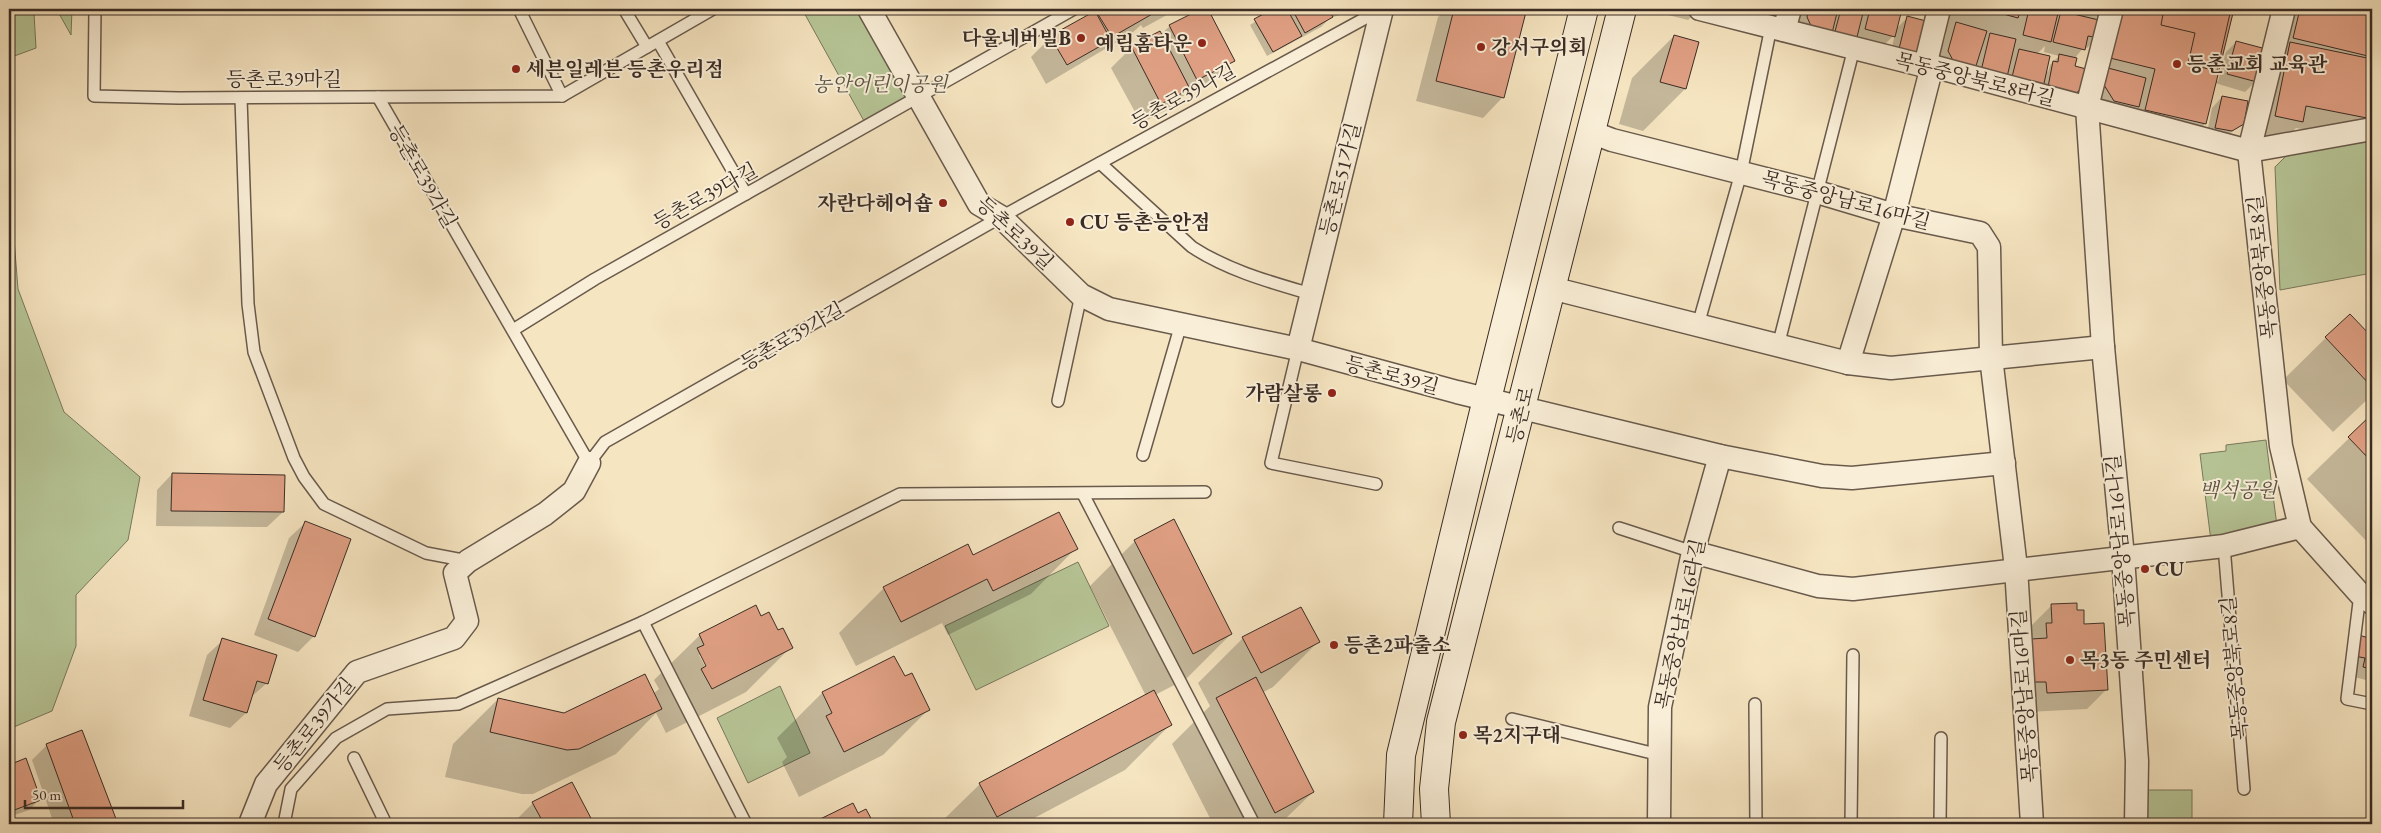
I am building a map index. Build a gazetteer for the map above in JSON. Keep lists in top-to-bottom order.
{
  "streets": {
    "main road": ["등촌로"],
    "street": [
      "목동중앙북로8라길",
      "등촌로39가길",
      "등촌로51가길",
      "목동중앙남로16마길",
      "등촌로39길",
      "목동중앙북로8길",
      "목동중앙남로16나길",
      "목동중앙남로16라길"
    ],
    "lane": ["등촌로39마길", "등촌로39나길", "등촌로39다길"]
  },
  "crossings": [
    ["등촌로39마길", "등촌로39가길"],
    ["목동중앙북로8라길", "목동중앙북로8길"],
    ["목동중앙북로8라길", "목동중앙남로16나길"],
    ["등촌로39나길", "등촌로39가길"],
    ["등촌로39나길", "등촌로51가길"],
    ["등촌로39나길", "등촌로39길"],
    ["등촌로39가길", "등촌로39다길"],
    ["등촌로39가길", "등촌로39길"],
    ["등촌로51가길", "등촌로39길"],
    ["등촌로39다길", "등촌로39길"],
    ["목동중앙남로16마길", "등촌로"],
    ["등촌로39길", "등촌로"]
  ],
  "parks": ["농안어린이공원", "백석공원"],
  "places": [
    "다울네버빌B",
    "예림홈타운",
    "강서구의회",
    "등촌교회 교육관",
    "세븐일레븐 등촌우리점",
    "자란다헤어숍",
    "CU 등촌능안점",
    "가람살롱",
    "CU",
    "등촌2파출소",
    "목3동 주민센터",
    "목2지구대"
  ],
  "scale_bar": "50 m"
}
